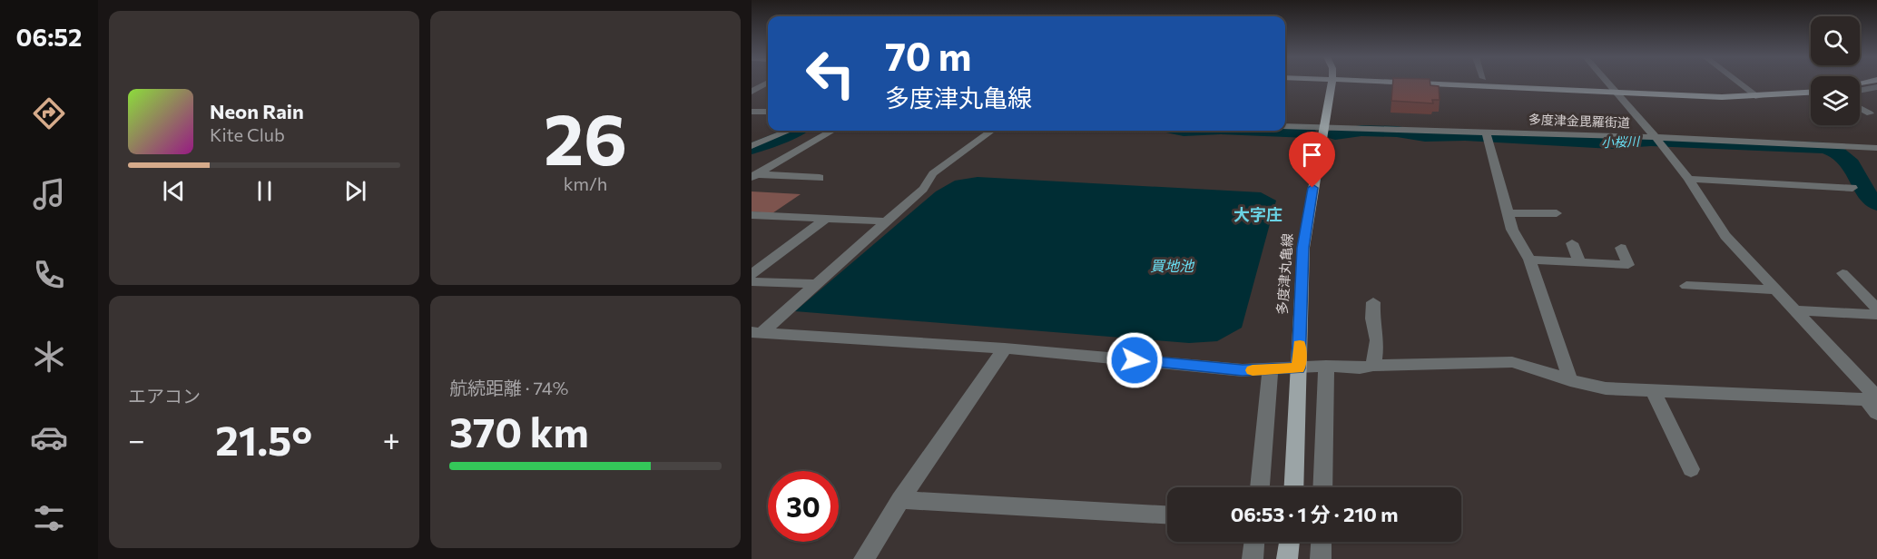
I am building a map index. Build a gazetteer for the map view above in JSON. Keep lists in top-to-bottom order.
{
  "streets": {
    "main road": ["多度津丸亀線"],
    "street": ["多度津金毘羅街道"]
  },
  "crossings": [
    ["多度津金毘羅街道", "多度津丸亀線"]
  ],
  "districts": ["大字庄"],
  "water": ["小桜川", "買地池"],
  "page": {
    "tabs": "06:52",
    "tile": [
      ["26", "km/h"],
      "エアコン",
      ["航続距離 · 74%", "370 km"]
    ],
    "turn": ["70 m", "多度津丸亀線"],
    "song": ["Neon Rain", "Kite Club"],
    "heat": ["−", "21.5°", "+"],
    "limit": "30",
    "trip": "06:53 · 1 分 · 210 m"
  }
}
